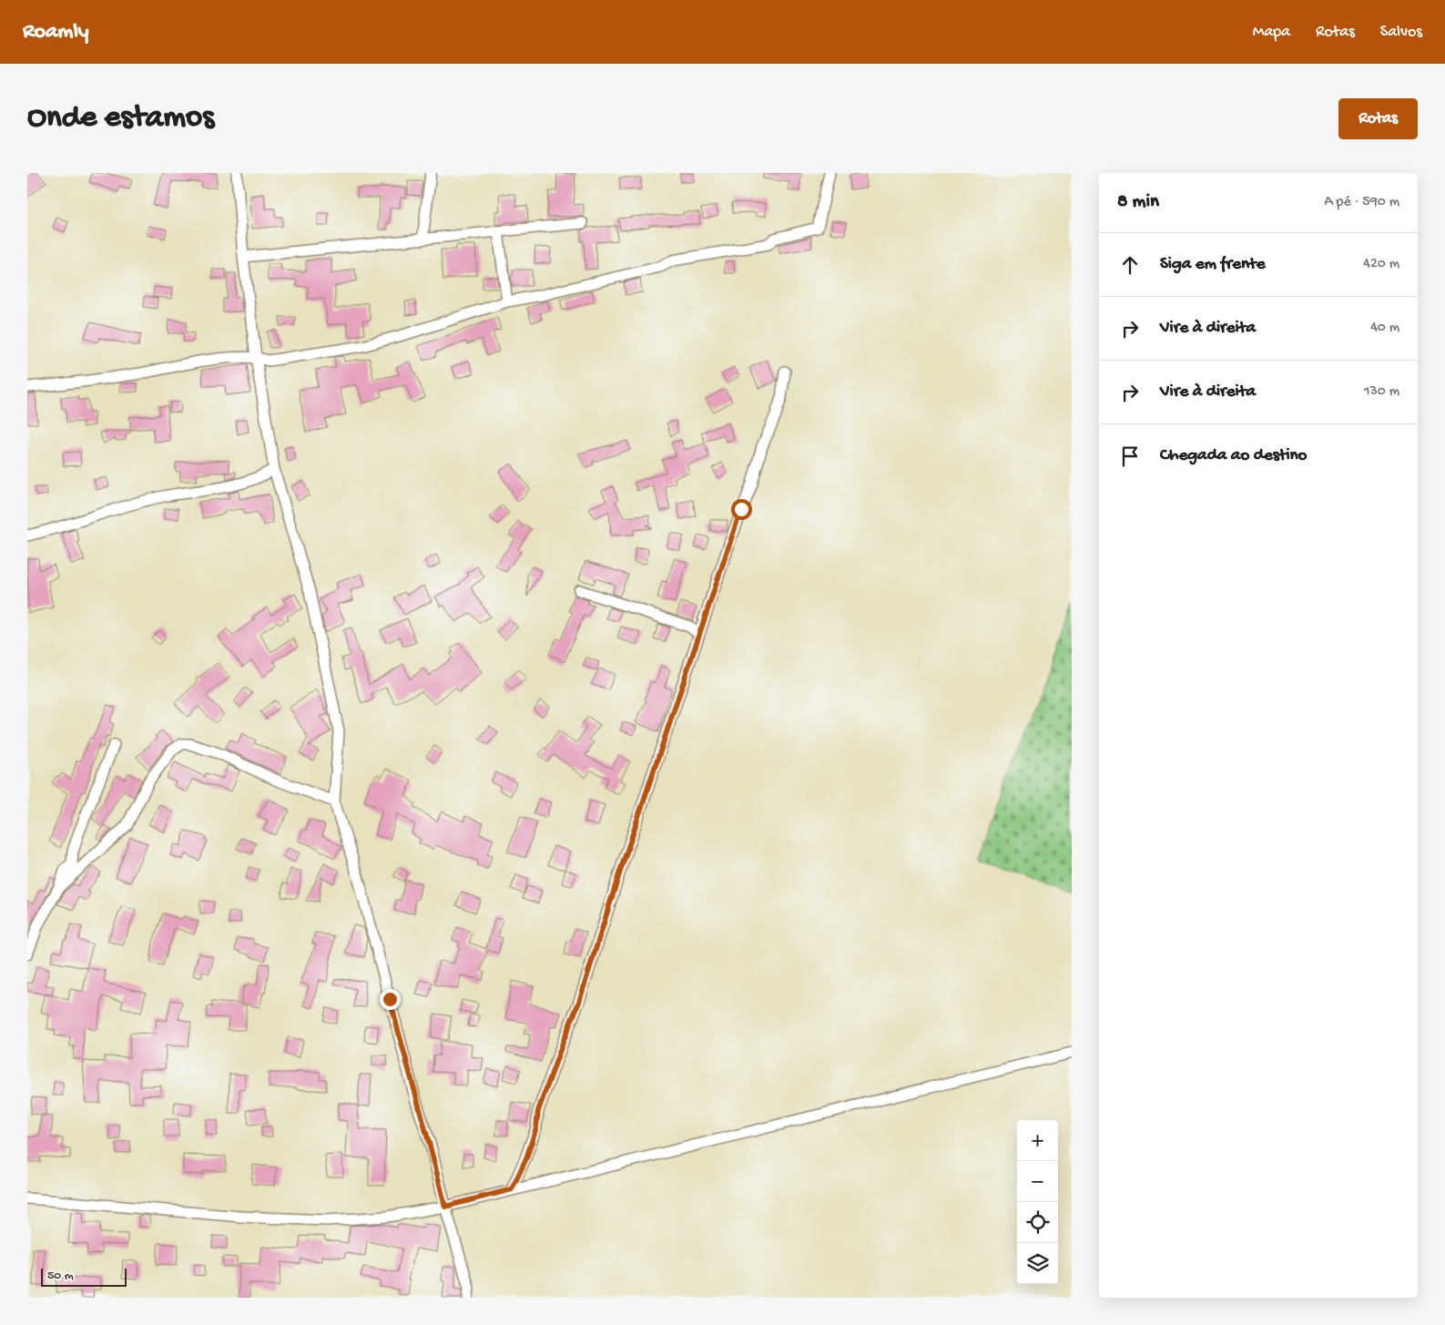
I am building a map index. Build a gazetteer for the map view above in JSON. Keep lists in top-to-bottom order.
{
  "scale_bar": "50 m",
  "page": {
    "header": "Roamly",
    "nav": ["Mapa", "Rotas", "Salvos"],
    "buttons": "Rotas",
    "title": "Onde estamos",
    "heading": ["8 min", "A pé · 590 m"],
    "list": [
      ["Siga em frente", "420 m"],
      ["Vire à direita", "40 m"],
      ["Vire à direita", "130 m"],
      "Chegada ao destino"
    ],
    "map_buttons": ["+", "−"],
    "scale": "50 m"
  }
}
